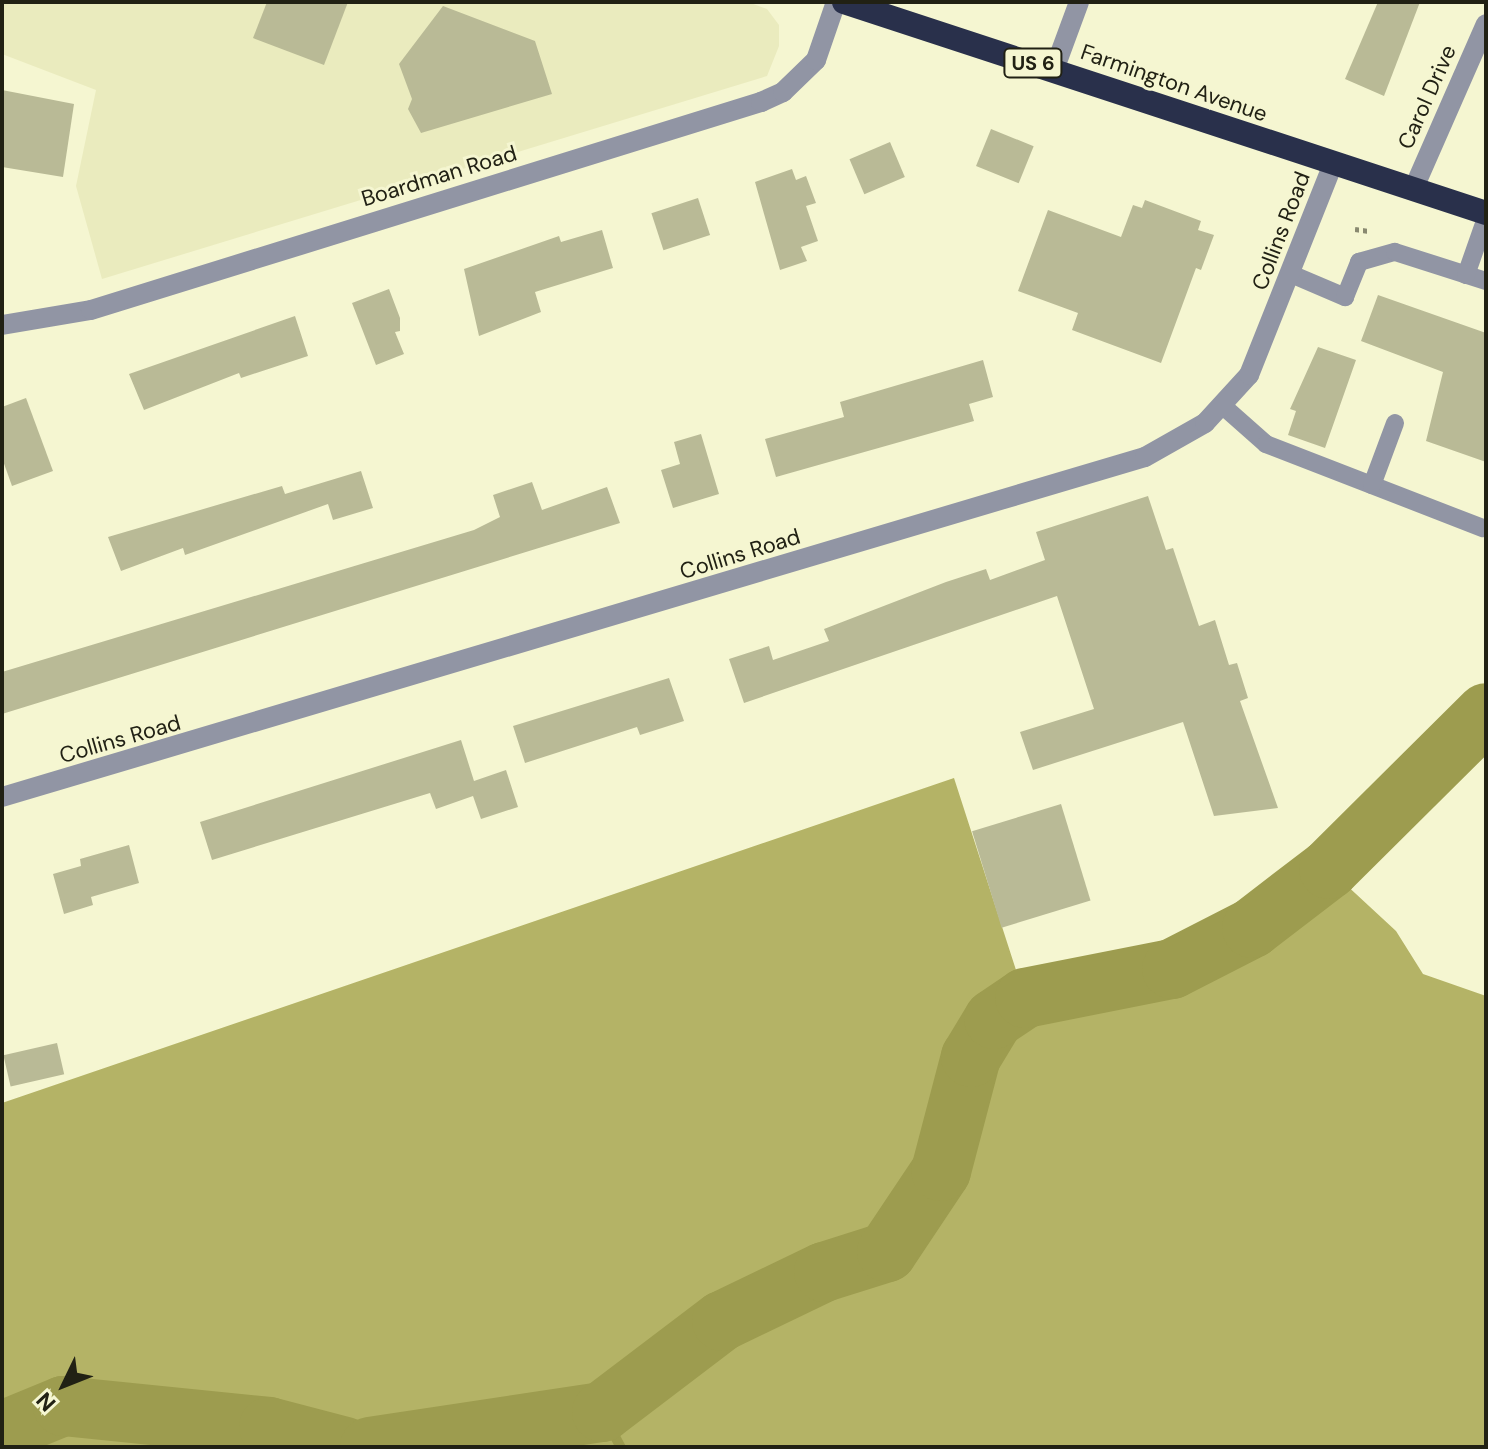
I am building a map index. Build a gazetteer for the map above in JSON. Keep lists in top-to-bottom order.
{
  "streets": {
    "highway": ["US 6", "Farmington Avenue"],
    "street": ["Carol Drive", "Boardman Road", "Collins Road"]
  },
  "crossings": [
    ["Farmington Avenue", "Carol Drive"],
    ["Farmington Avenue", "Collins Road"]
  ],
  "north": "bottom left"
}
